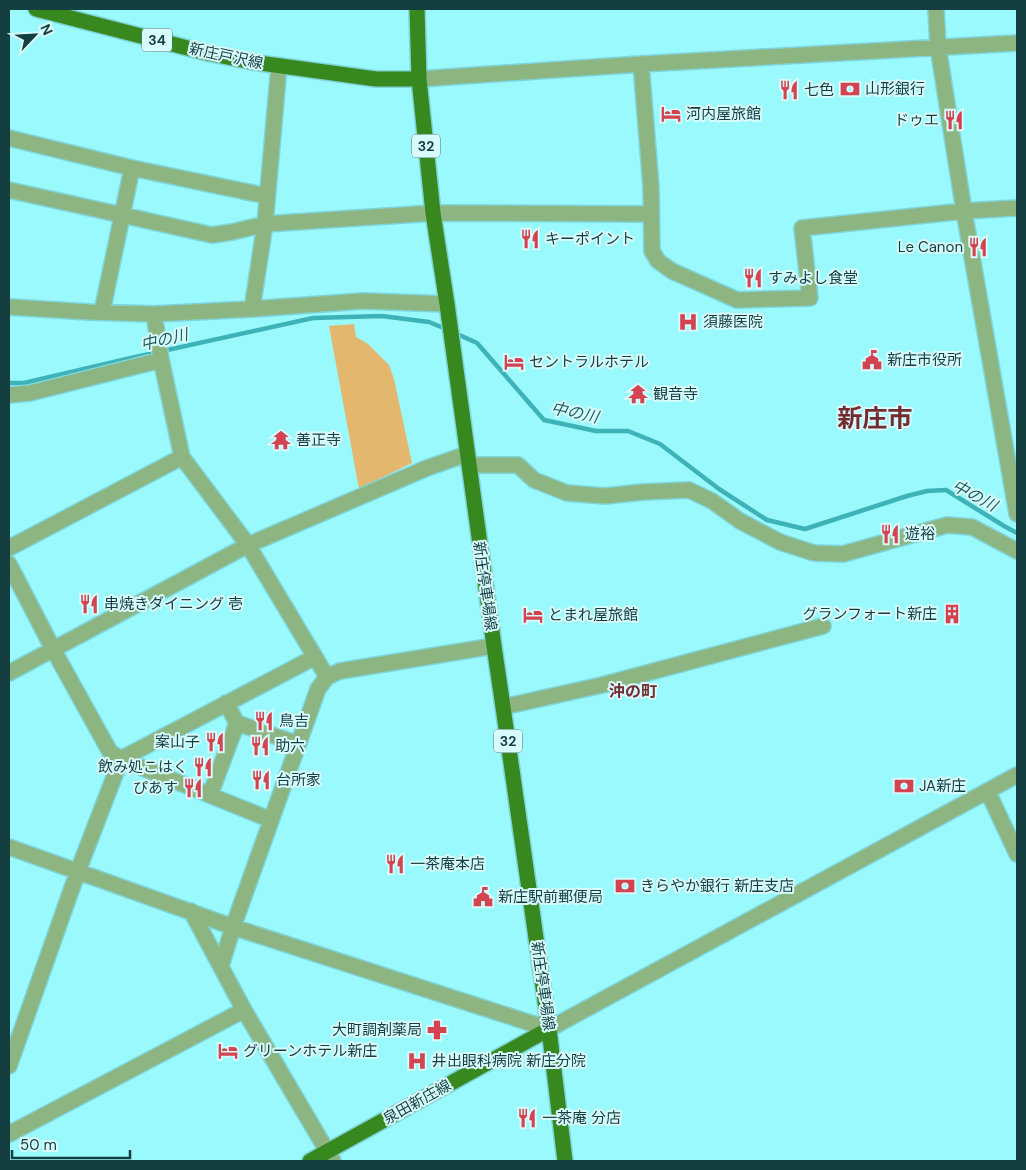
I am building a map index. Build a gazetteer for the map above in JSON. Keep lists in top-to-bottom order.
{
  "streets": {
    "main road": [
      "34",
      "新庄戸沢線",
      "32",
      "新庄停車場線",
      "泉田新庄線"
    ]
  },
  "crossings": [
    ["新庄戸沢線", "新庄停車場線"],
    ["新庄停車場線", "泉田新庄線"]
  ],
  "districts": ["新庄市", "沖の町"],
  "water": ["中の川"],
  "places": {
    "bank": ["山形銀行", "JA新庄", "きらやか銀行 新庄支店"],
    "restaurant": [
      "七色",
      "ドゥエ",
      "キーポイント",
      "Le Canon",
      "すみよし食堂",
      "遊裕",
      "串焼きダイニング 壱",
      "鳥吉",
      "案山子",
      "助六",
      "飲み処こはく",
      "台所家",
      "ぴあす",
      "一茶庵本店",
      "一茶庵 分店"
    ],
    "hotel": [
      "河内屋旅館",
      "セントラルホテル",
      "とまれ屋旅館",
      "グリーンホテル新庄"
    ],
    "hospital": ["須藤医院", "井出眼科病院 新庄分院"],
    "public building": ["新庄市役所", "新庄駅前郵便局"],
    "temple": ["観音寺", "善正寺"],
    "building": ["グランフォート新庄"],
    "pharmacy": ["大町調剤薬局"]
  },
  "scale_bar": "50 m",
  "north": "top right"
}
